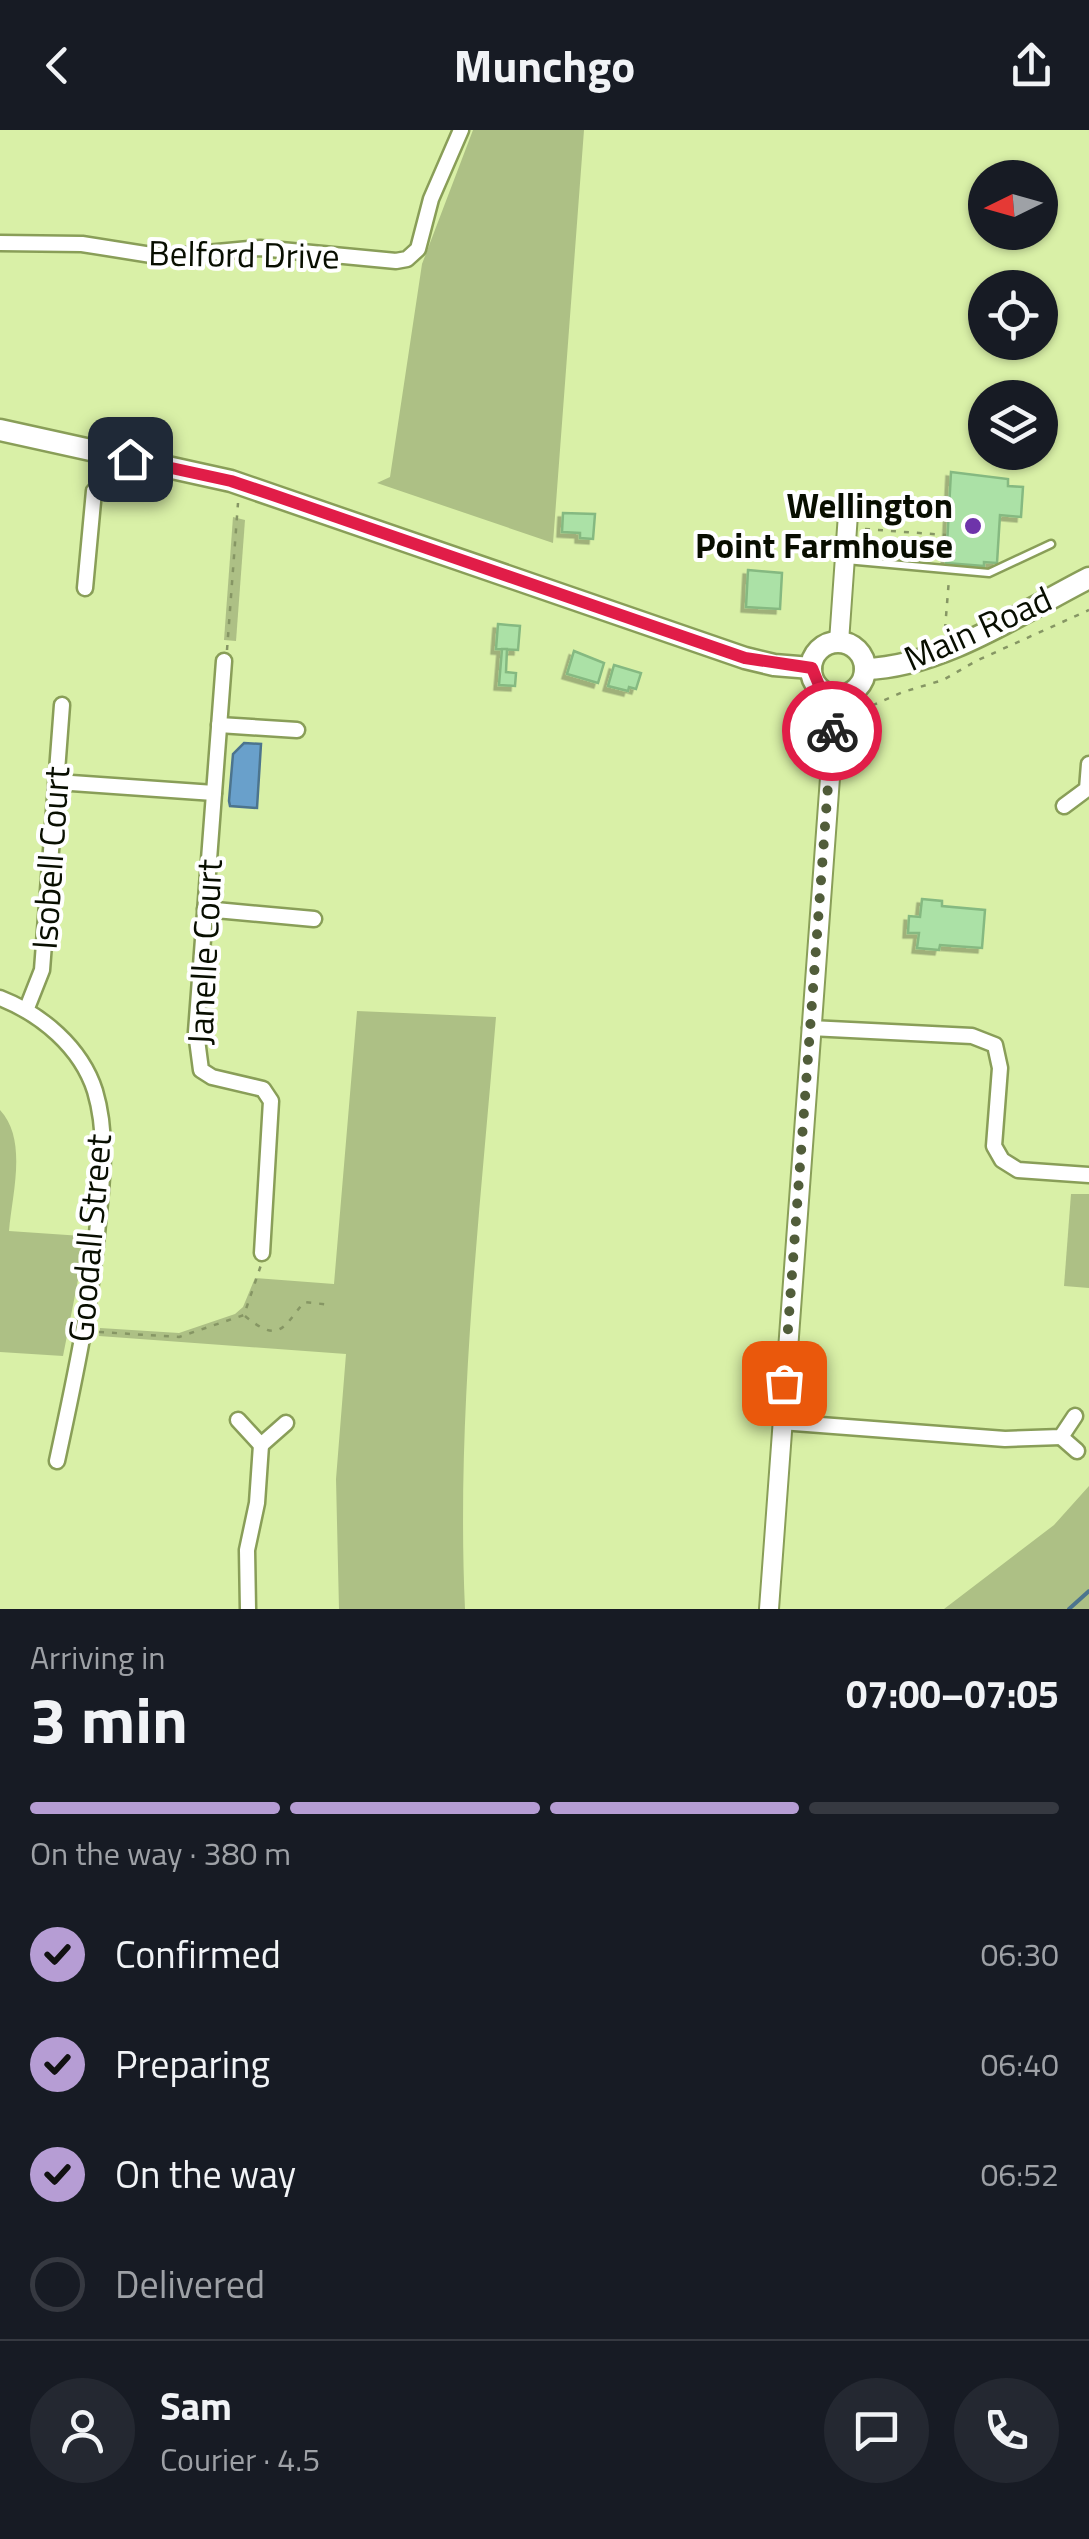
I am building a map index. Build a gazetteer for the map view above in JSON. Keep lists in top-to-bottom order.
{
  "streets": {
    "main road": ["Main Road"],
    "street": [
      "Belford Drive",
      "Isobell Court",
      "Janelle Court",
      "Goodall Street"
    ]
  },
  "crossings": [
    ["Isobell Court", "Goodall Street"]
  ],
  "places": ["Wellington Point Farmhouse"],
  "north": "left",
  "page": {
    "header": "Munchgo",
    "heading": ["3 min", "Arriving in", "07:00–07:05"],
    "panel": ["Sam", "Courier · 4.5"],
    "bar": "On the way · 380 m",
    "list": [
      ["Confirmed", "06:30"],
      ["Preparing", "06:40"],
      ["On the way", "06:52"],
      "Delivered"
    ]
  }
}
